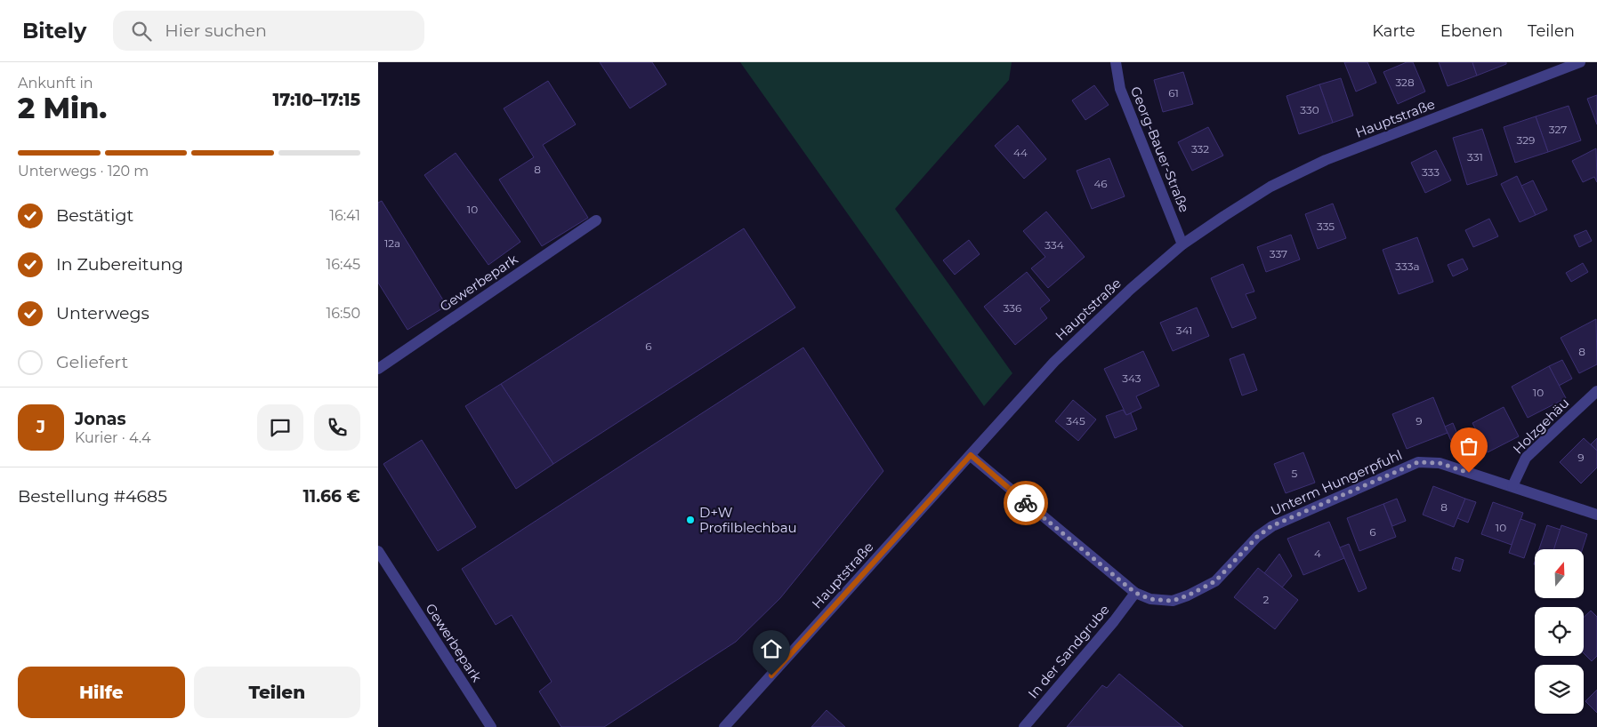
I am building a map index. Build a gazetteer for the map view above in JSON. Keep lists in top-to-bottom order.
{
  "streets": {
    "street": [
      "Hauptstraße",
      "Georg-Bauer-Straße",
      "Gewerbepark",
      "Holzgehäu",
      "Unterm Hungerpfuhl",
      "In der Sandgrube"
    ]
  },
  "crossings": [
    ["Hauptstraße", "Georg-Bauer-Straße"],
    ["Hauptstraße", "Unterm Hungerpfuhl"],
    ["Holzgehäu", "Unterm Hungerpfuhl"],
    ["Unterm Hungerpfuhl", "In der Sandgrube"]
  ],
  "places": ["D+W Profilblechbau"],
  "house_numbers": [
    "328",
    "61",
    "330",
    "327",
    "329",
    "332",
    "44",
    "331",
    "8",
    "333",
    "46",
    "10",
    "335",
    "12a",
    "334",
    "337",
    "333a",
    "336",
    "341",
    "6",
    "8",
    "343",
    "10",
    "345",
    "9",
    "9",
    "5",
    "8",
    "10",
    "6",
    "4",
    "2"
  ],
  "north": "top",
  "page": {
    "header": "Bitely",
    "search": "Hier suchen",
    "nav": ["Karte", "Ebenen", "Teilen"],
    "heading": ["2 Min.", "Ankunft in", "17:10–17:15"],
    "panel": [
      "Jonas",
      "Kurier · 4.4",
      "Bestellung #4685",
      "11.66 €"
    ],
    "bar": "Unterwegs · 120 m",
    "list": [
      ["Bestätigt", "16:41"],
      ["In Zubereitung", "16:45"],
      ["Unterwegs", "16:50"],
      "Geliefert"
    ],
    "round": "J",
    "buttons": ["Hilfe", "Teilen"]
  }
}
